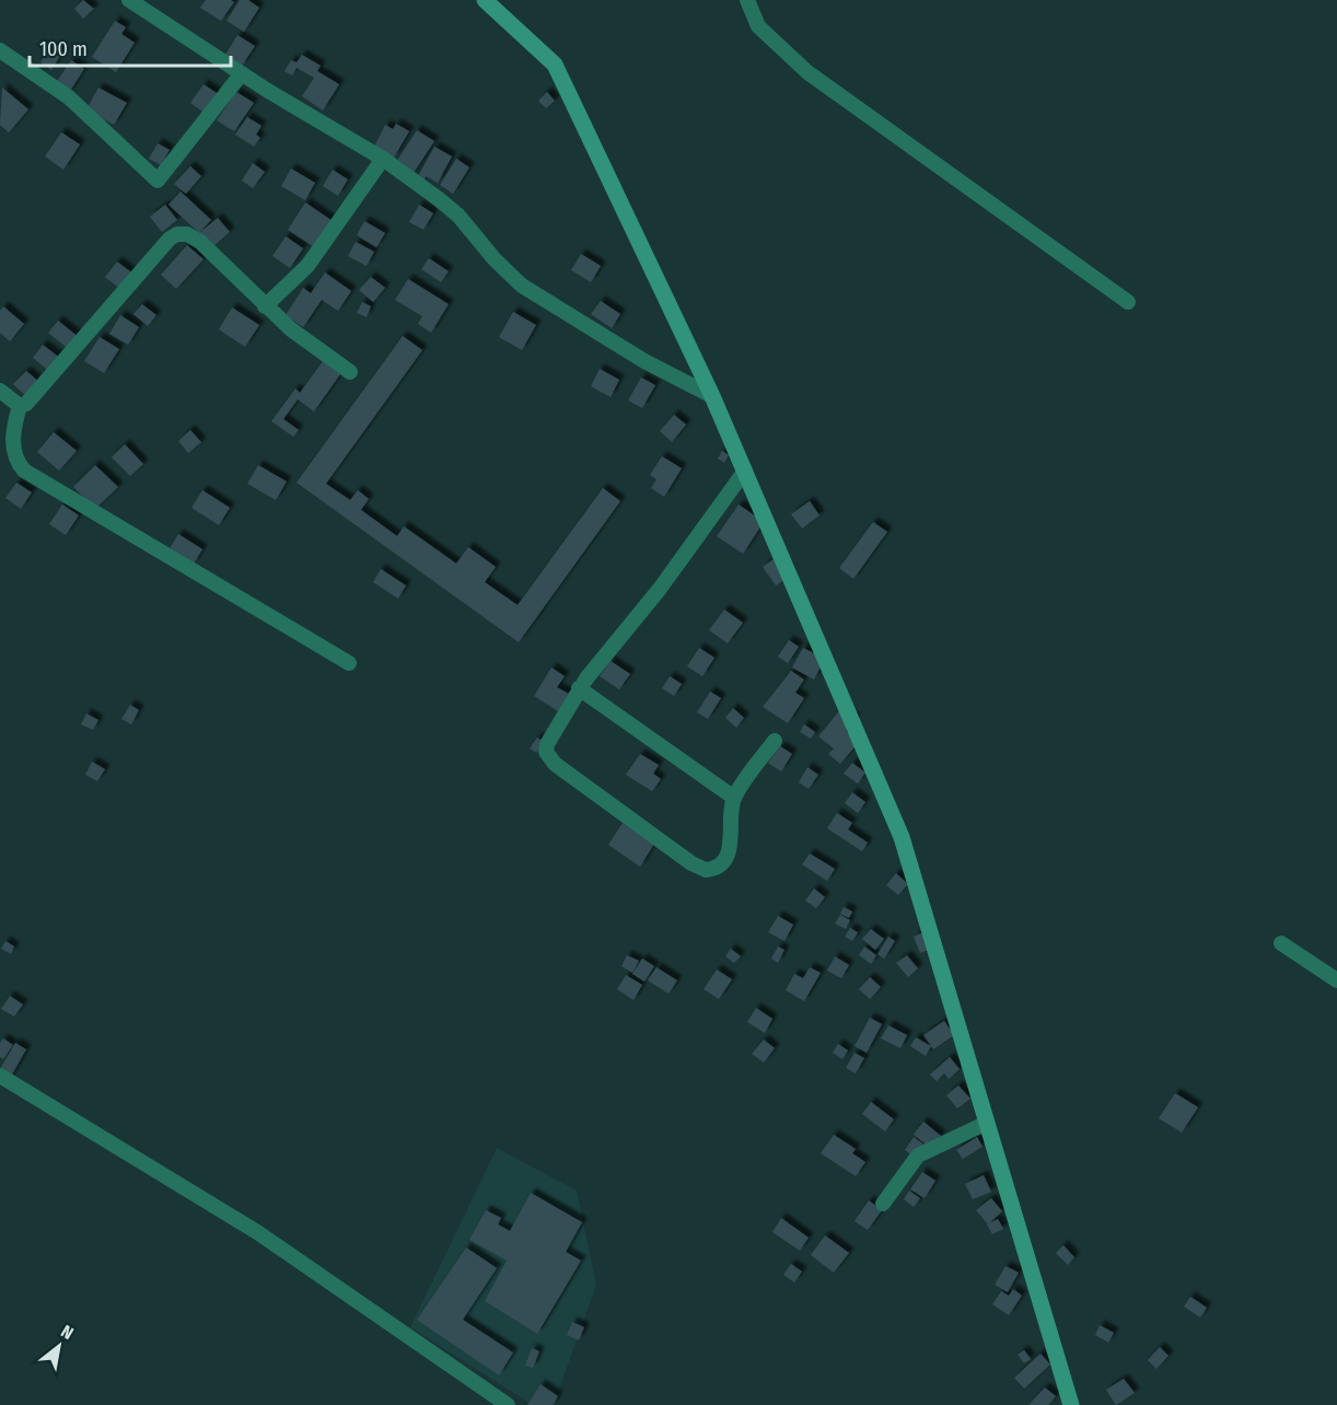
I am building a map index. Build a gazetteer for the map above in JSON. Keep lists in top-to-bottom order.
{
  "scale_bar": "100 m",
  "north": "top right"
}
